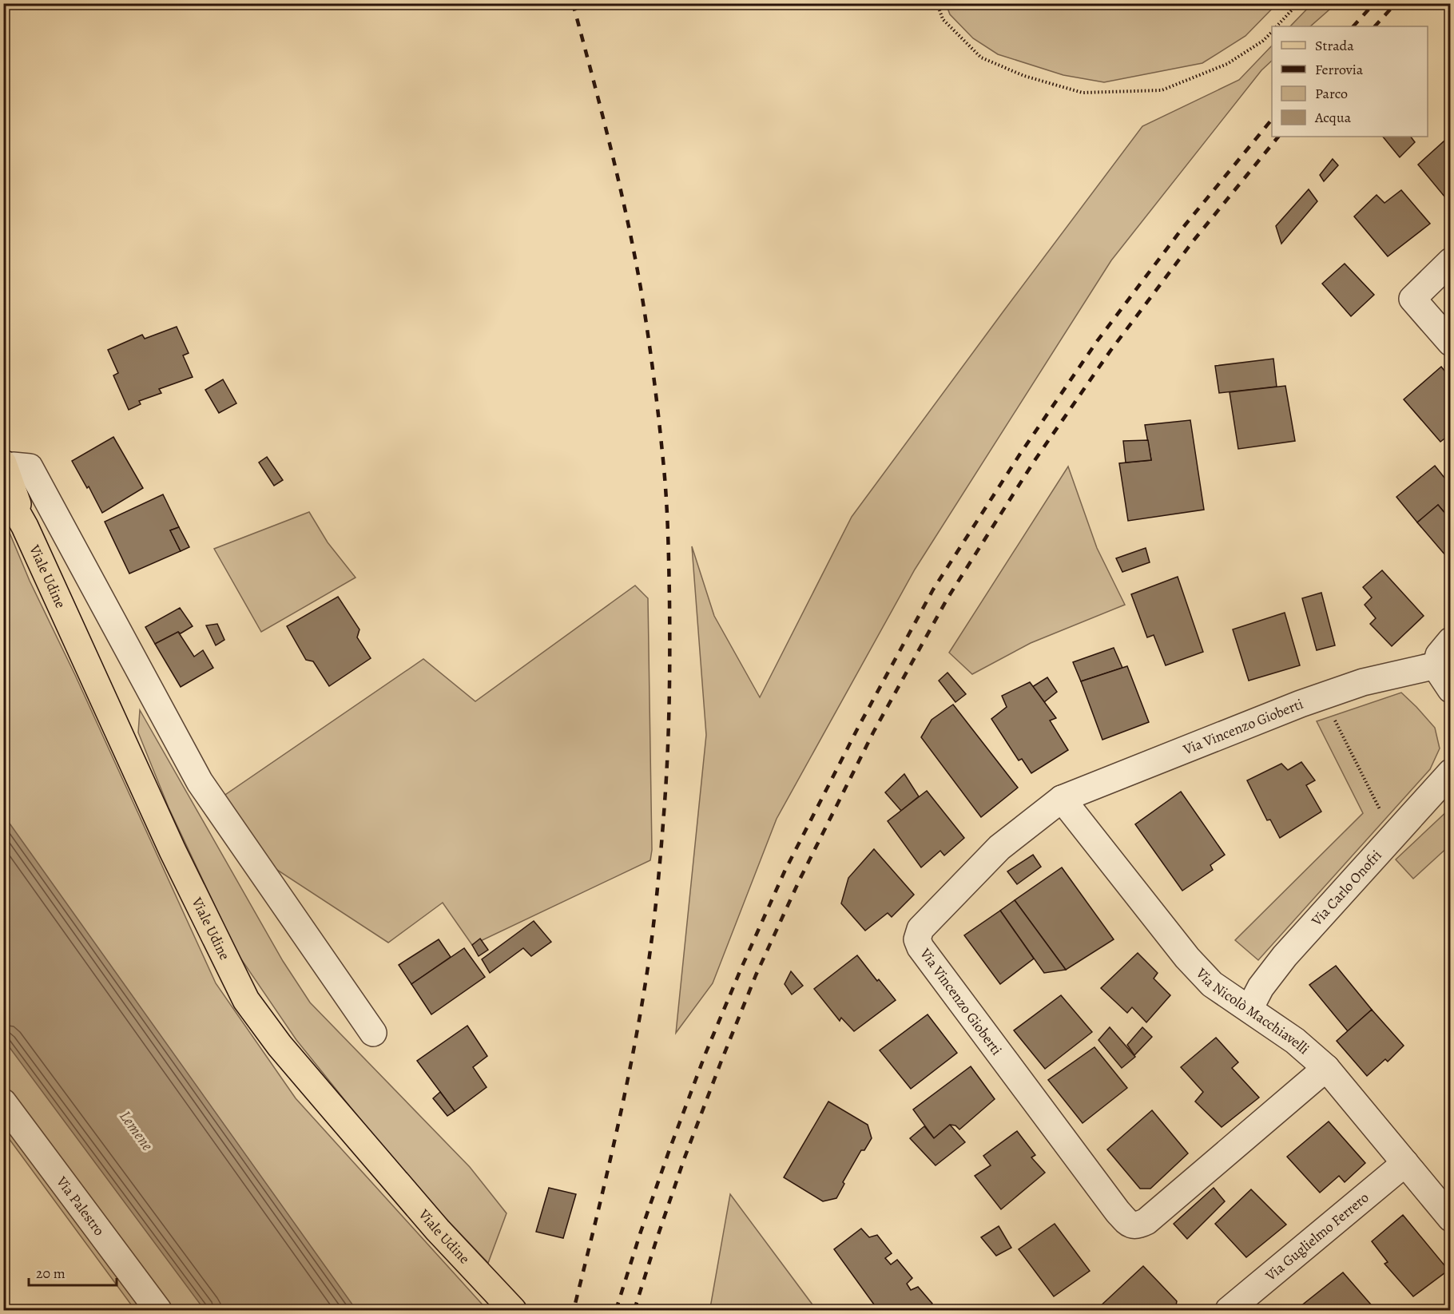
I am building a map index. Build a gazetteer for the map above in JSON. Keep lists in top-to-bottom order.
{
  "streets": {
    "main road": ["Viale Udine"],
    "street": [
      "Via Vincenzo Gioberti",
      "Via Carlo Onofri",
      "Via Nicolò Macchiavelli",
      "Via Palestro",
      "Via Guglielmo Ferrero"
    ]
  },
  "crossings": [
    ["Via Vincenzo Gioberti", "Via Nicolò Macchiavelli"],
    ["Via Carlo Onofri", "Via Nicolò Macchiavelli"],
    ["Via Nicolò Macchiavelli", "Via Guglielmo Ferrero"]
  ],
  "water": ["Lemene"],
  "legend": [
    "Strada",
    "Ferrovia",
    "Parco",
    "Acqua"
  ],
  "scale_bar": "20 m"
}
